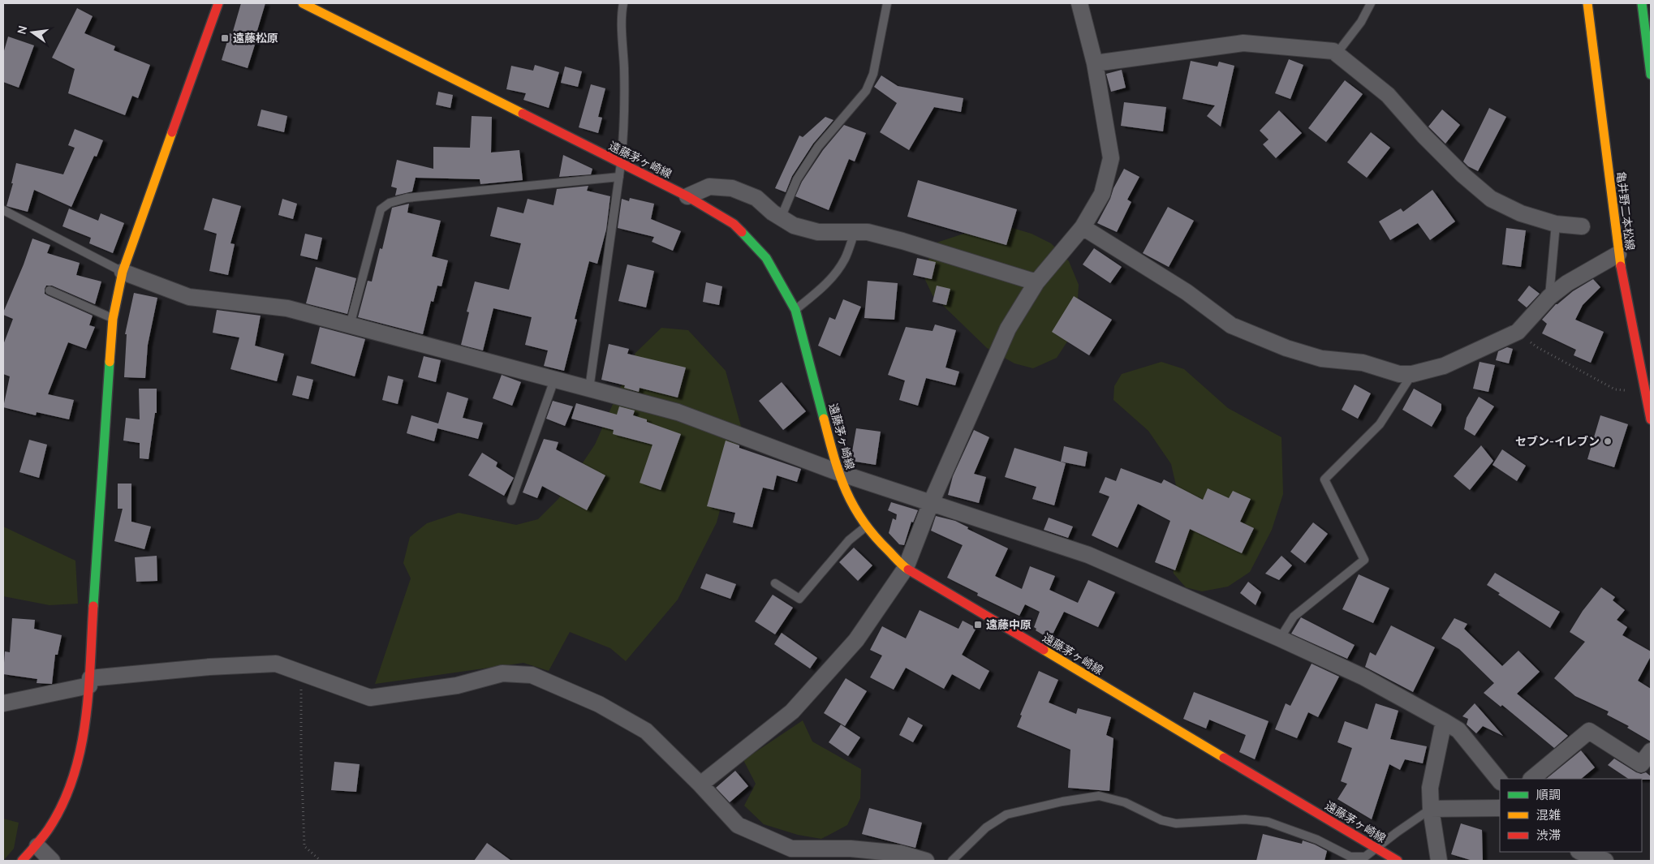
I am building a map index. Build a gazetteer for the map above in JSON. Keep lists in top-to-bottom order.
{
  "streets": {
    "main road": ["遠藤茅ヶ崎線", "亀井野二本松線"]
  },
  "places": {
    "transit": ["遠藤松原", "遠藤中原"],
    "other": ["セブン-イレブン"]
  },
  "legend": ["順調", "混雑", "渋滞"],
  "north": "left"
}
